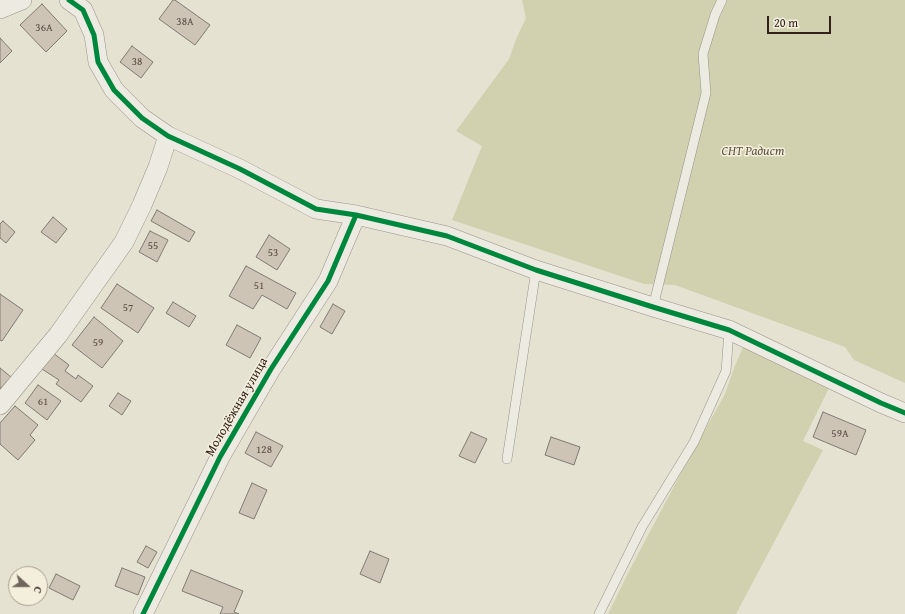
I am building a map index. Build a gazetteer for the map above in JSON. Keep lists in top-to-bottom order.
{
  "streets": {
    "street": ["Молодёжная улица"]
  },
  "parks": ["СНТ Радист"],
  "house_numbers": [
    "38А",
    "36А",
    "38",
    "55",
    "53",
    "51",
    "57",
    "59",
    "61",
    "59А",
    "128"
  ],
  "scale_bar": "20 m",
  "north": "right"
}
